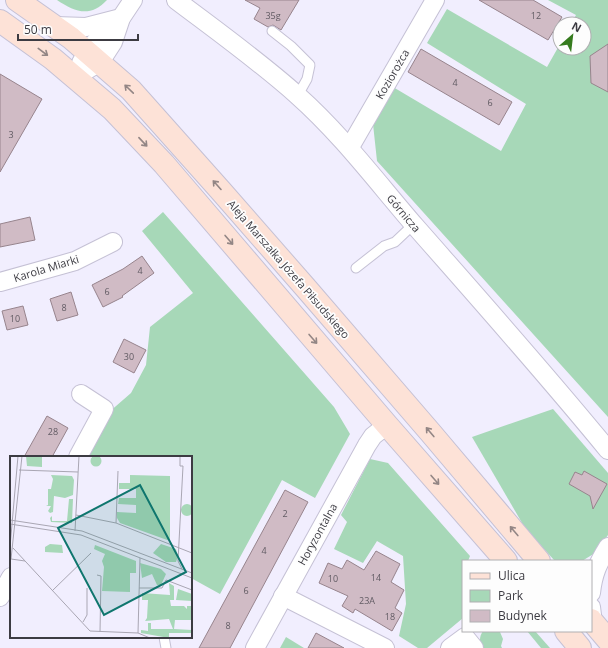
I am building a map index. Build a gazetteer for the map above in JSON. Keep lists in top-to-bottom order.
{
  "streets": {
    "street": [
      "Koziorożca",
      "Górnicza",
      "Karola Miarki",
      "Aleja Marszałka Józefa Piłsudskiego",
      "Horyzontalna"
    ]
  },
  "crossings": [
    ["Koziorożca", "Górnicza"]
  ],
  "house_numbers": [
    "35g",
    "12",
    "4",
    "6",
    "3",
    "4",
    "6",
    "8",
    "10",
    "30",
    "28",
    "2",
    "4",
    "14",
    "10",
    "6",
    "23A",
    "18",
    "8"
  ],
  "legend": ["Ulica", "Park", "Budynek"],
  "scale_bar": "50 m",
  "north": "top right"
}
